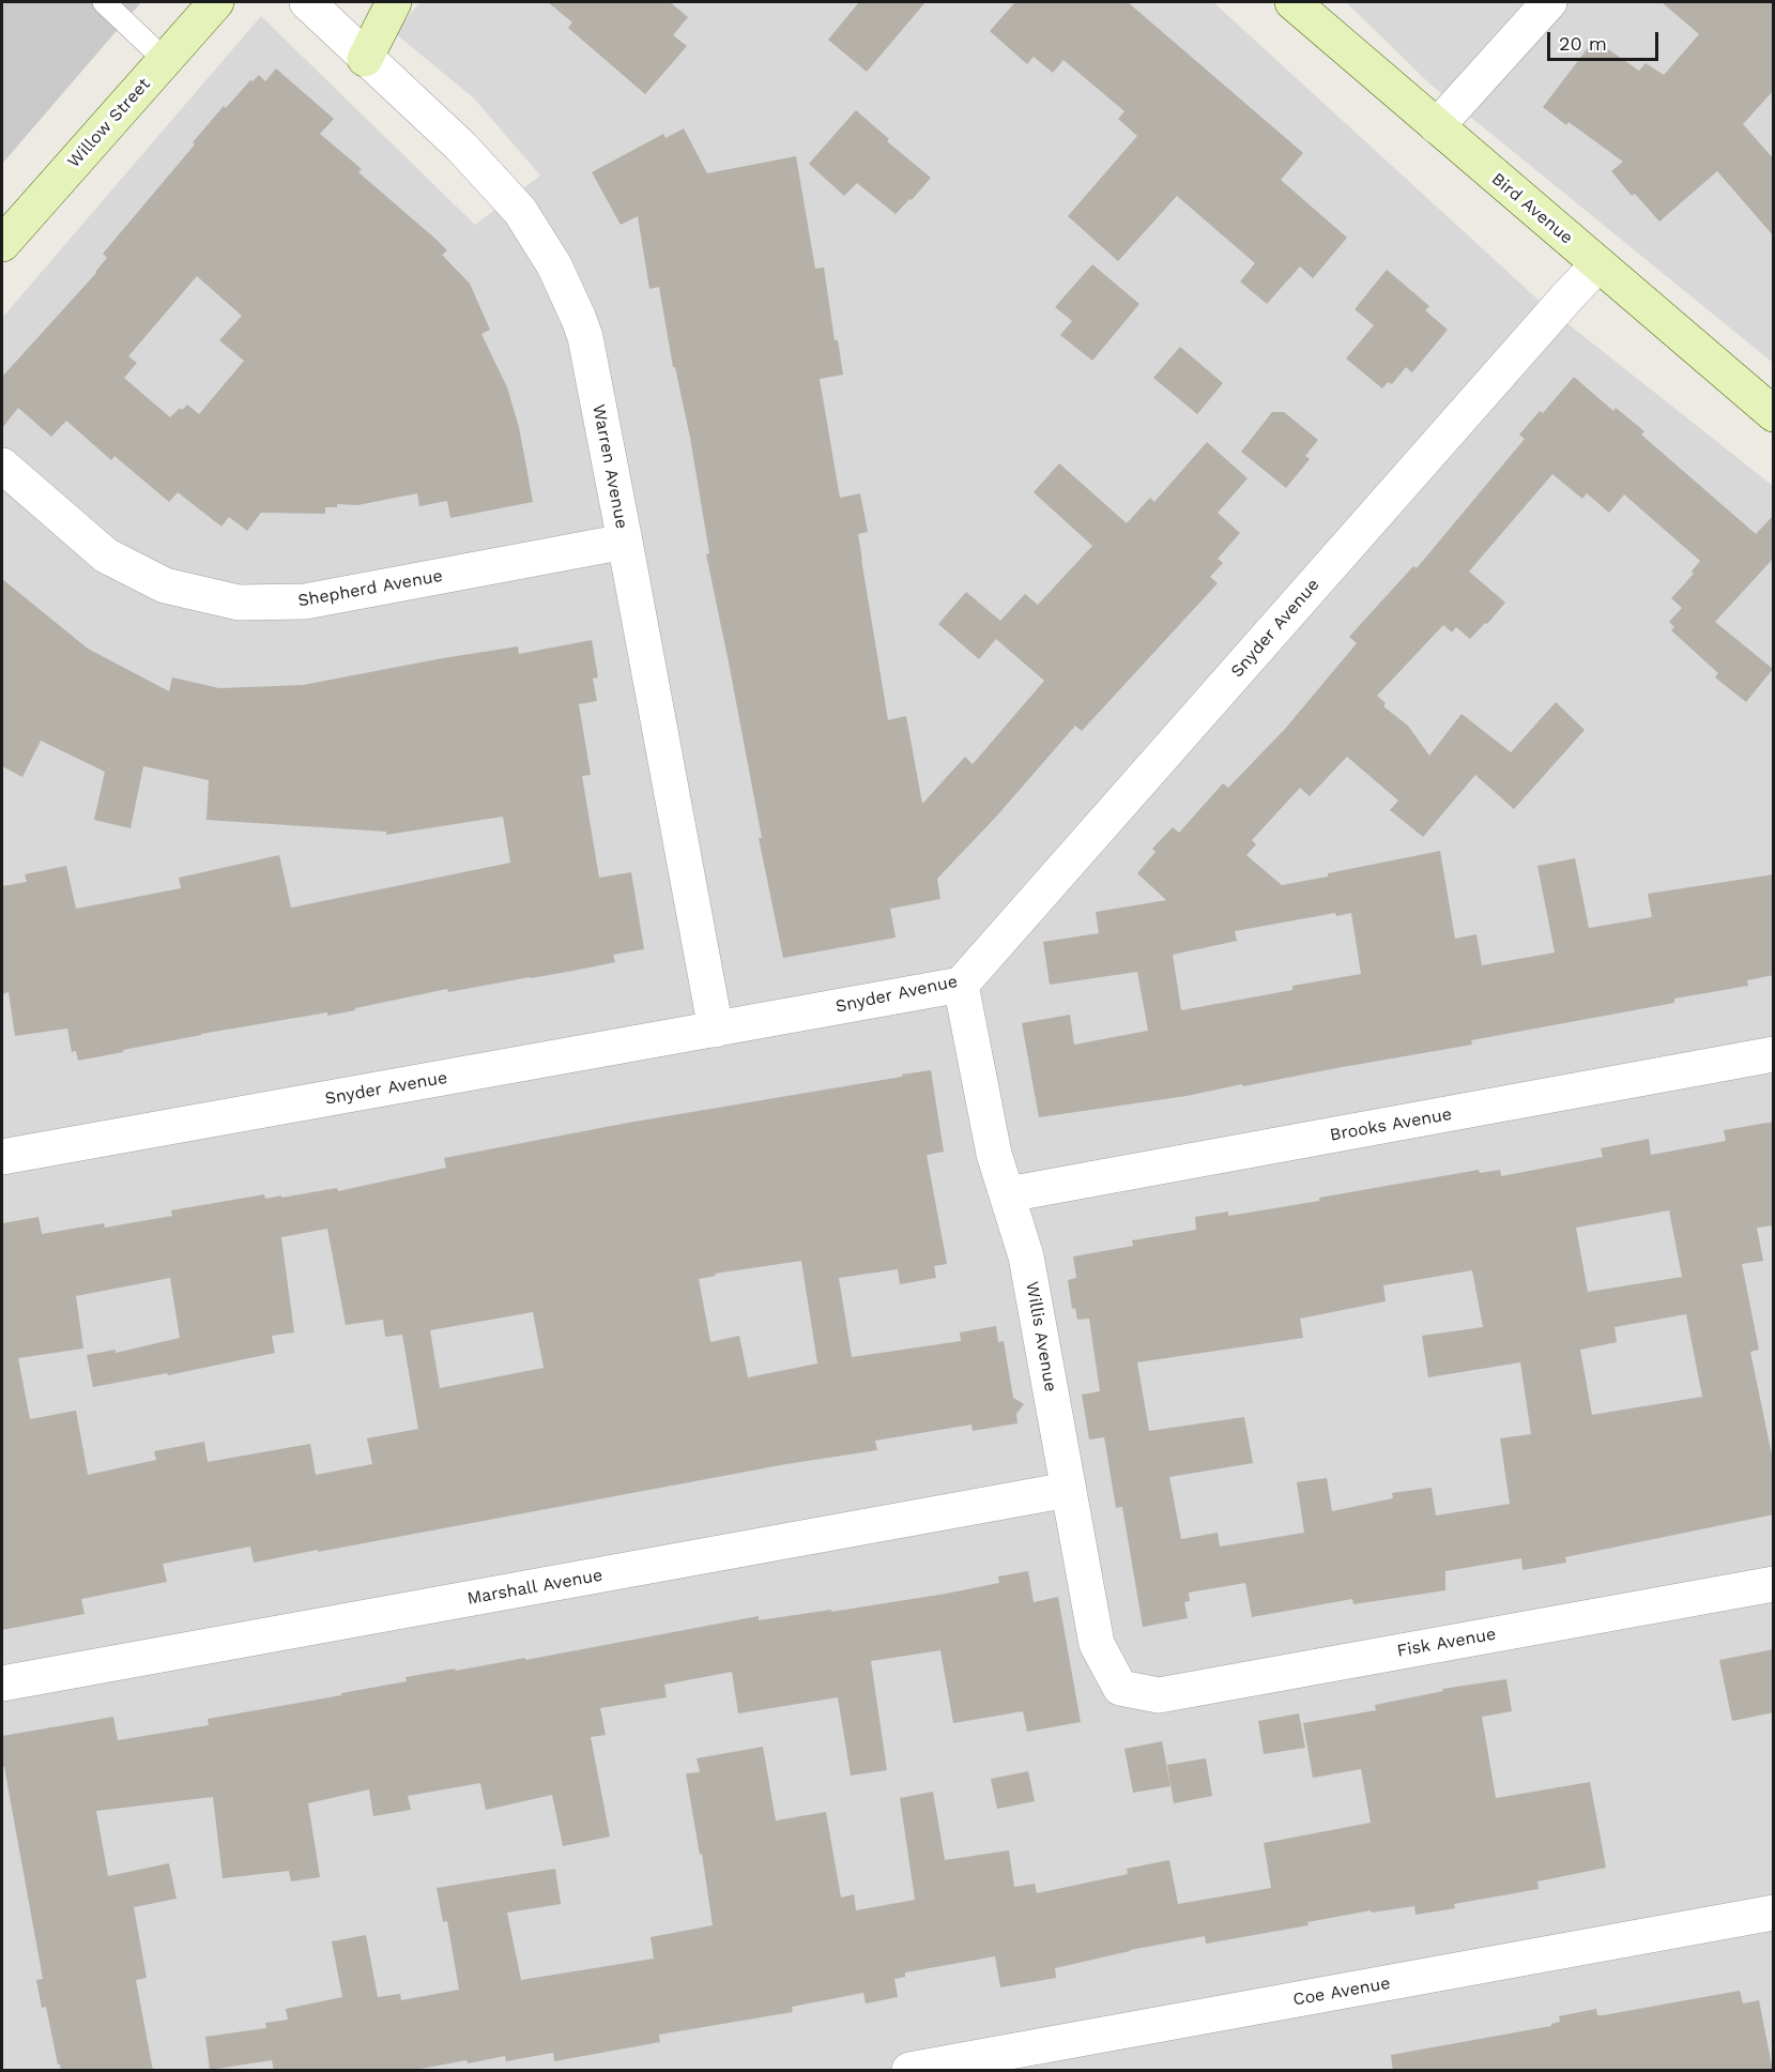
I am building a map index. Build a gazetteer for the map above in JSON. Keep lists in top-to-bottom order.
{
  "streets": {
    "main road": ["Willow Street", "Bird Avenue"],
    "street": [
      "Warren Avenue",
      "Shepherd Avenue",
      "Snyder Avenue",
      "Brooks Avenue",
      "Willis Avenue",
      "Marshall Avenue",
      "Fisk Avenue",
      "Coe Avenue"
    ]
  },
  "crossings": [
    ["Bird Avenue", "Snyder Avenue"],
    ["Warren Avenue", "Shepherd Avenue"],
    ["Warren Avenue", "Snyder Avenue"],
    ["Snyder Avenue", "Willis Avenue"],
    ["Brooks Avenue", "Willis Avenue"],
    ["Willis Avenue", "Marshall Avenue"],
    ["Willis Avenue", "Fisk Avenue"]
  ],
  "scale_bar": "20 m"
}
